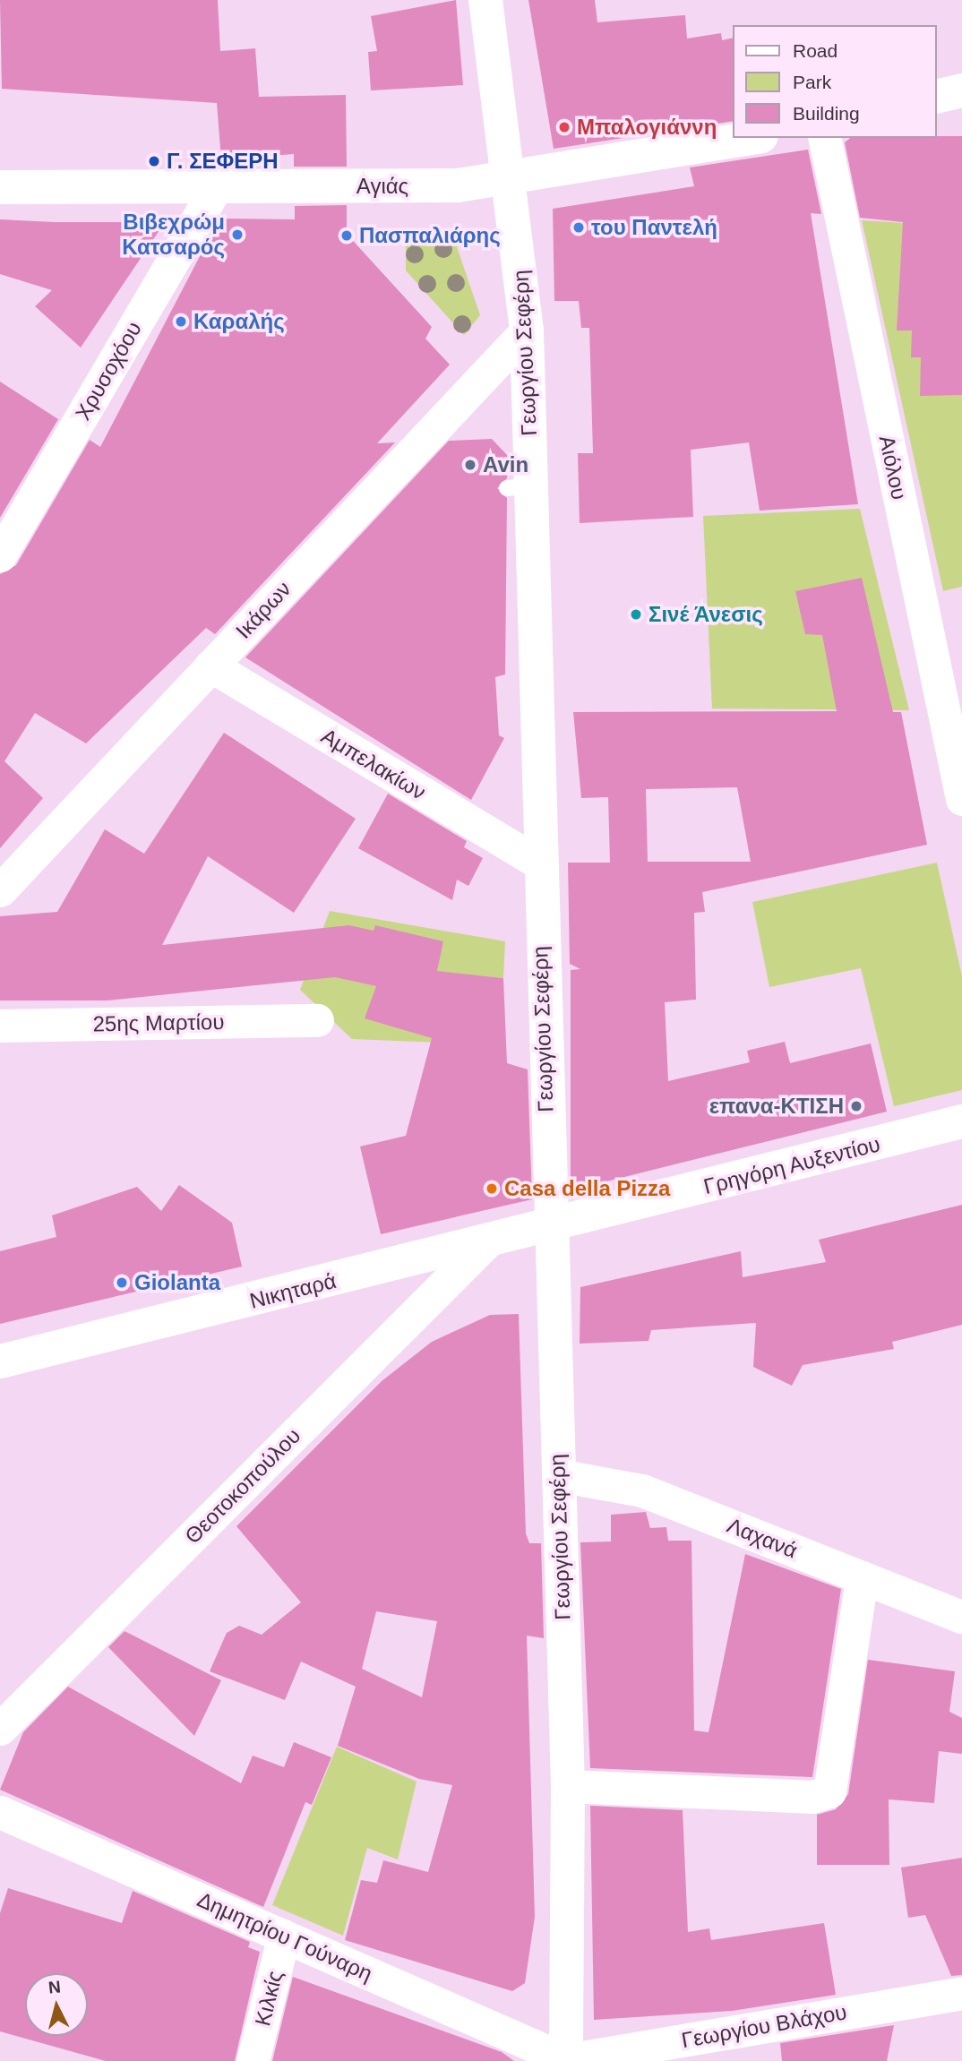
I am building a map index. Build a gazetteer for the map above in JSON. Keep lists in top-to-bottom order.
{
  "streets": {
    "street": [
      "Αγιάς",
      "Γεωργίου Σεφέρη",
      "Χρυσοχόου",
      "Αιόλου",
      "Ικάρων",
      "Αμπελακίων",
      "25ης Μαρτίου",
      "Γρηγόρη Αυξεντίου",
      "Νικηταρά",
      "Θεοτοκοπούλου",
      "Λαχανά",
      "Δημητρίου Γούναρη",
      "Κιλκίς",
      "Γεωργίου Βλάχου"
    ]
  },
  "crossings": [
    ["Αγιάς", "Γεωργίου Σεφέρη"],
    ["Αγιάς", "Χρυσοχόου"],
    ["Γεωργίου Σεφέρη", "Ικάρων"],
    ["Γεωργίου Σεφέρη", "Αμπελακίων"],
    ["Γεωργίου Σεφέρη", "Γρηγόρη Αυξεντίου"],
    ["Γεωργίου Σεφέρη", "Νικηταρά"],
    ["Γεωργίου Σεφέρη", "Λαχανά"],
    ["Γεωργίου Σεφέρη", "Δημητρίου Γούναρη"],
    ["Γεωργίου Σεφέρη", "Γεωργίου Βλάχου"],
    ["Ικάρων", "Αμπελακίων"],
    ["Γρηγόρη Αυξεντίου", "Νικηταρά"],
    ["Νικηταρά", "Θεοτοκοπούλου"],
    ["Δημητρίου Γούναρη", "Κιλκίς"],
    ["Δημητρίου Γούναρη", "Γεωργίου Βλάχου"]
  ],
  "places": [
    "Μπαλογιάννη",
    "Γ. ΣΕΦΕΡΗ",
    "του Παντελή",
    "Βιβεχρώμ Κατσαρός",
    "Πασπαλιάρης",
    "Καραλής",
    "Avin",
    "Σινέ Άνεσις",
    "επανα-ΚΤΙΣΗ",
    "Casa della Pizza",
    "Giolanta"
  ],
  "legend": ["Road", "Park", "Building"],
  "north": "top"
}
